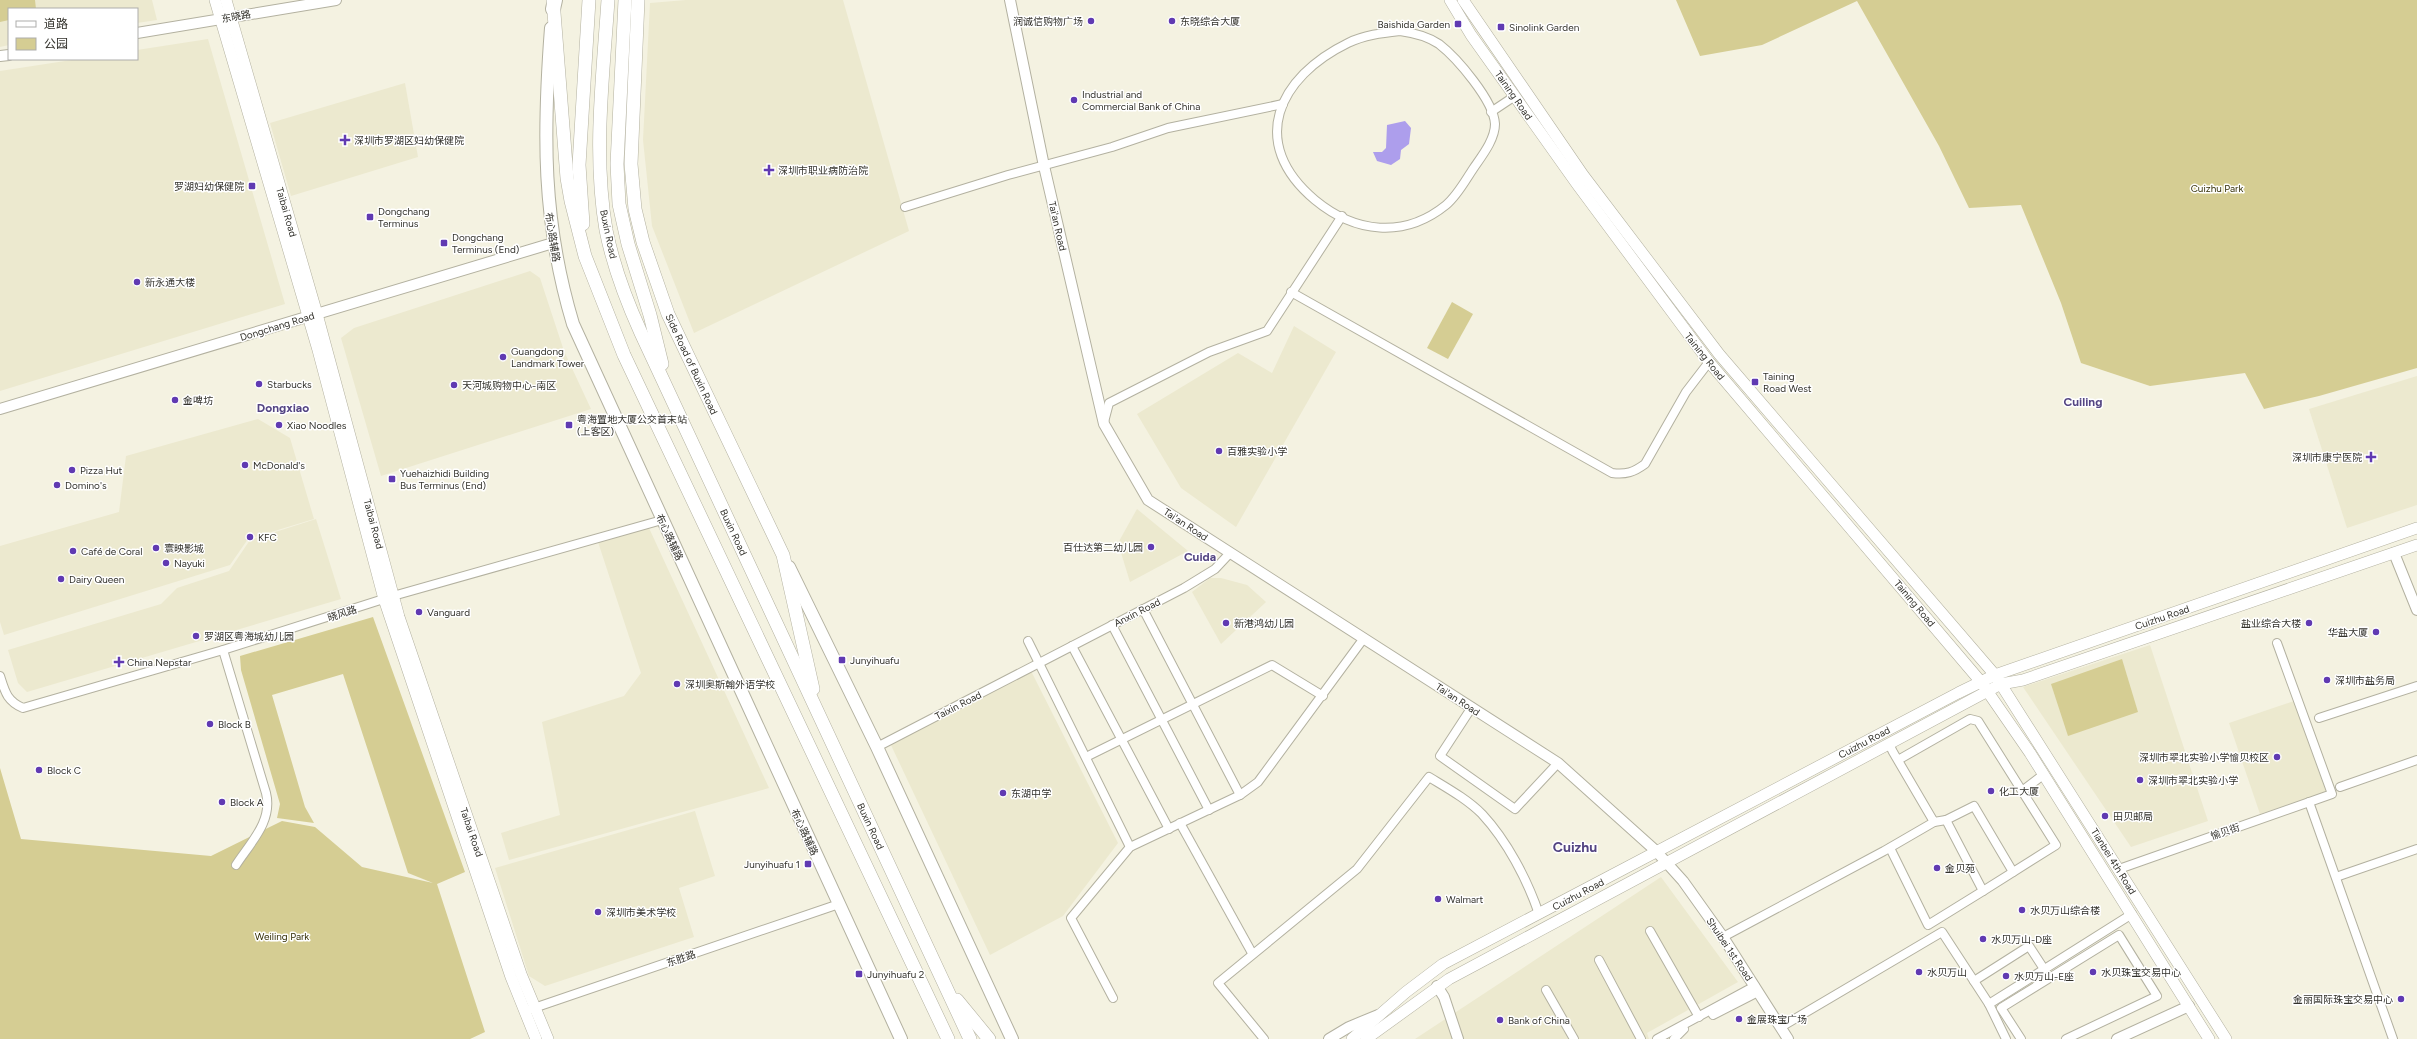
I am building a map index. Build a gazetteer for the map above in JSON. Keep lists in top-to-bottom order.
{
  "streets": {
    "highway": ["Buxin Road", "Side Road of Buxin Road"],
    "main road": [
      "Taining Road",
      "Taibai Road",
      "布心路辅路",
      "Cuizhu Road",
      "Tianbei 4th Road"
    ],
    "street": [
      "东晓路",
      "Tai'an Road",
      "Dongchang Road",
      "Anxin Road",
      "晓风路",
      "Taixin Road",
      "愉贝街",
      "Shuibei 1st Road",
      "东胜路"
    ]
  },
  "crossings": [
    ["东晓路", "Taibai Road"],
    ["Taining Road", "Cuizhu Road"],
    ["Taining Road", "Tianbei 4th Road"],
    ["Taibai Road", "Dongchang Road"],
    ["Taibai Road", "晓风路"],
    ["Taibai Road", "东胜路"],
    ["Tai'an Road", "Anxin Road"],
    ["Tai'an Road", "Cuizhu Road"],
    ["Tai'an Road", "Shuibei 1st Road"],
    ["Buxin Road", "Side Road of Buxin Road"],
    ["布心路辅路", "Dongchang Road"],
    ["布心路辅路", "晓风路"],
    ["布心路辅路", "东胜路"],
    ["Anxin Road", "Taixin Road"],
    ["Cuizhu Road", "Tianbei 4th Road"],
    ["Cuizhu Road", "Shuibei 1st Road"],
    ["愉贝街", "Tianbei 4th Road"]
  ],
  "districts": [
    "Cuiling",
    "Dongxiao",
    "Cuida",
    "Cuizhu"
  ],
  "parks": ["Cuizhu Park", "Weiling Park"],
  "places": {
    "other": [
      "润诚信购物广场",
      "东晓综合大厦",
      "Industrial and Commercial Bank of China",
      "新永通大楼",
      "Guangdong Landmark Tower",
      "Starbucks",
      "天河城购物中心-南区",
      "金啤坊",
      "Xiao Noodles",
      "百雅实验小学",
      "McDonald's",
      "Pizza Hut",
      "Domino's",
      "KFC",
      "百仕达第二幼儿园",
      "寰映影城",
      "Café de Coral",
      "Nayuki",
      "Dairy Queen",
      "Vanguard",
      "新港鸿幼儿园",
      "盐业综合大楼",
      "华盐大厦",
      "罗湖区粤海城幼儿园",
      "深圳市盐务局",
      "深圳奥斯翰外语学校",
      "Block B",
      "深圳市翠北实验小学愉贝校区",
      "Block C",
      "深圳市翠北实验小学",
      "化工大厦",
      "东湖中学",
      "Block A",
      "田贝邮局",
      "金贝苑",
      "Walmart",
      "水贝万山综合楼",
      "深圳市美术学校",
      "水贝万山-D座",
      "水贝万山",
      "水贝珠宝交易中心",
      "水贝万山-E座",
      "金丽国际珠宝交易中心",
      "金展珠宝广场",
      "Bank of China"
    ],
    "transit": [
      "Baishida Garden",
      "Sinolink Garden",
      "罗湖妇幼保健院",
      "Dongchang Terminus",
      "Dongchang Terminus (End)",
      "Taining Road West",
      "粤海置地大厦公交首末站 (上客区)",
      "Yuehaizhidi Building Bus Terminus (End)",
      "Junyihuafu",
      "Junyihuafu 1",
      "Junyihuafu 2"
    ],
    "health": [
      "深圳市罗湖区妇幼保健院",
      "深圳市职业病防治院",
      "深圳市康宁医院",
      "China Nepstar"
    ]
  },
  "legend": ["道路", "公园"]
}
